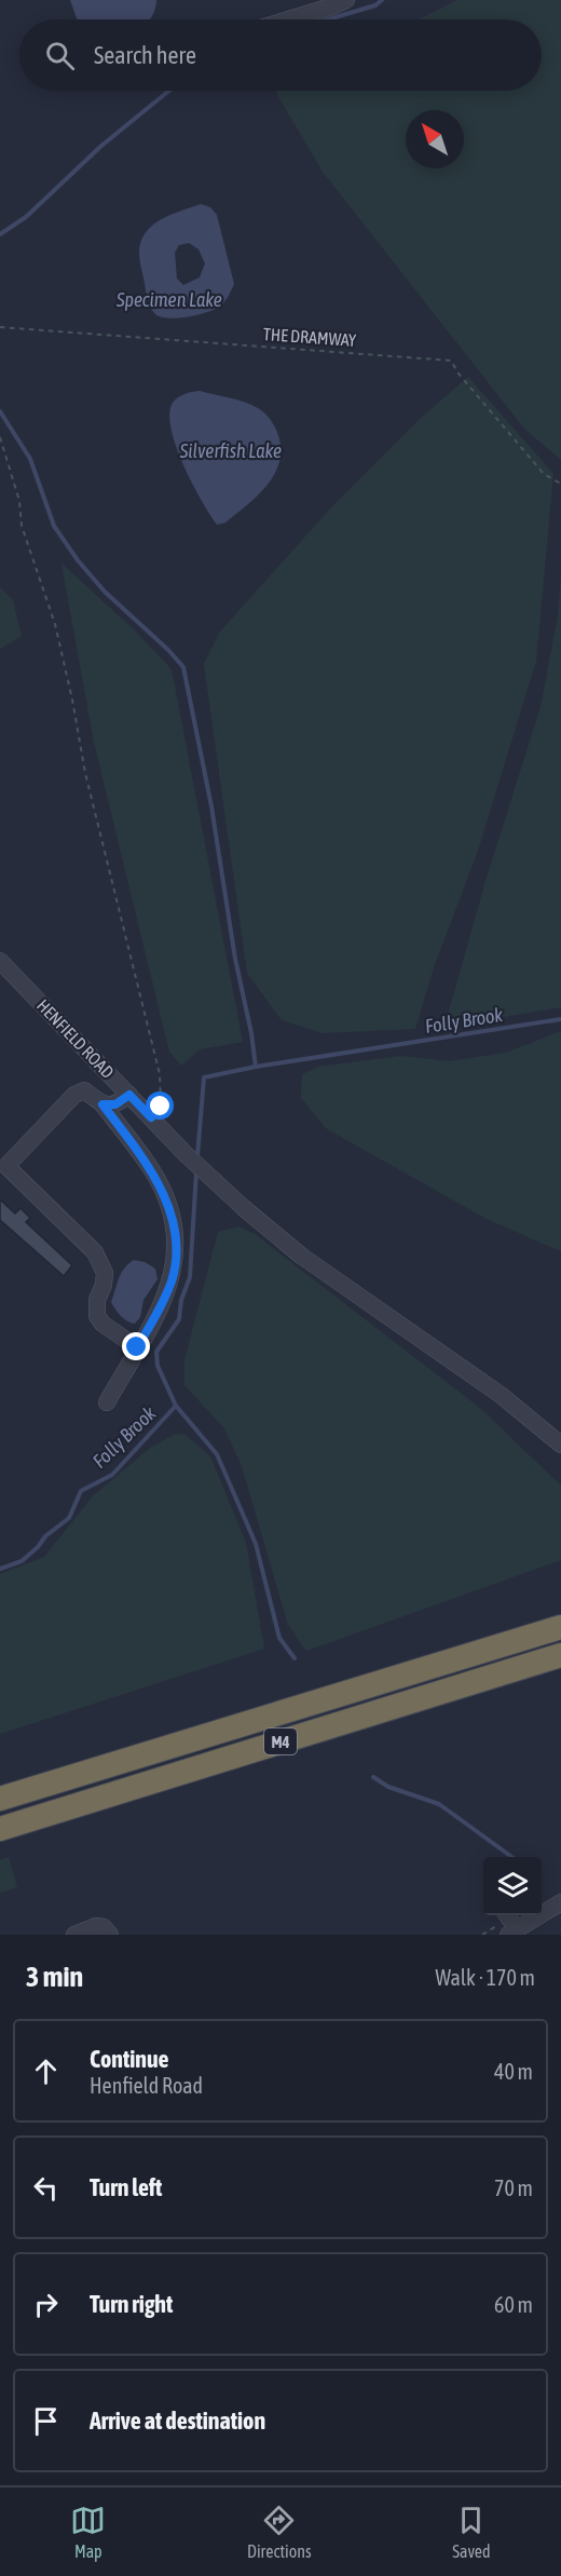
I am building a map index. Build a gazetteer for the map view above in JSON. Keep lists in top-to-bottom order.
{
  "streets": {
    "highway": ["M4"],
    "street": ["HENFIELD ROAD"],
    "path": ["THE DRAMWAY"]
  },
  "water": ["Specimen Lake", "Silverfish Lake", "Folly Brook"],
  "north": "top left",
  "page": {
    "search": "Search here",
    "heading": ["3 min", "Walk · 170 m"],
    "list": [
      ["Continue", "Henfield Road", "40 m"],
      ["Turn left", "70 m"],
      ["Turn right", "60 m"],
      "Arrive at destination"
    ],
    "nav": ["Map", "Directions", "Saved"]
  }
}
